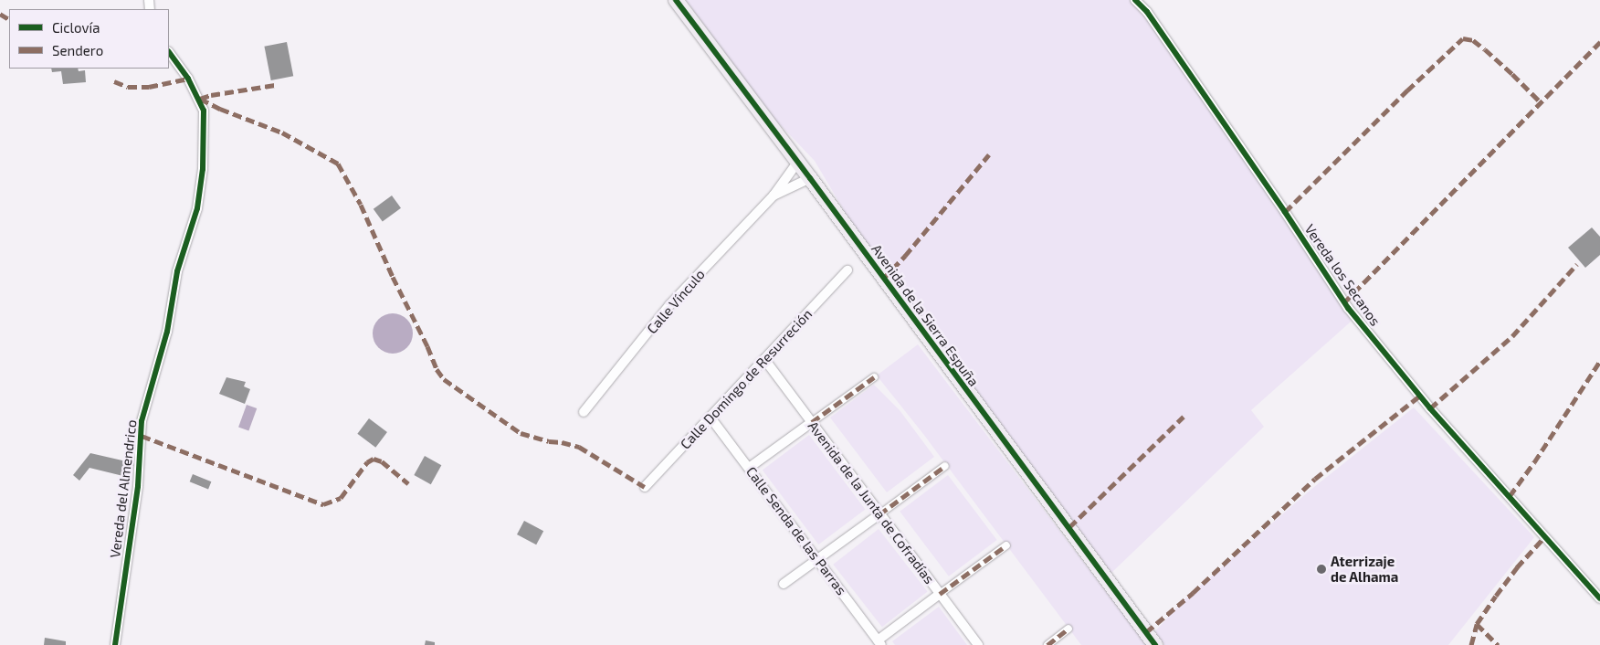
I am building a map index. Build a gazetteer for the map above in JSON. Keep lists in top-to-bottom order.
{
  "streets": {
    "main road": ["Avenida de la Sierra Espuña"],
    "street": [
      "Vereda los Secanos",
      "Calle Vínculo",
      "Calle Domingo de Resurreción",
      "Vereda del Almendrico",
      "Avenida de la Junta de Cofradías",
      "Calle Senda de las Parras"
    ]
  },
  "crossings": [
    ["Calle Vínculo", "Avenida de la Sierra Espuña"],
    ["Calle Domingo de Resurreción", "Avenida de la Junta de Cofradías"],
    ["Calle Domingo de Resurreción", "Calle Senda de las Parras"]
  ],
  "places": ["Aterrizaje de Alhama"],
  "legend": ["Ciclovía", "Sendero"]
}
